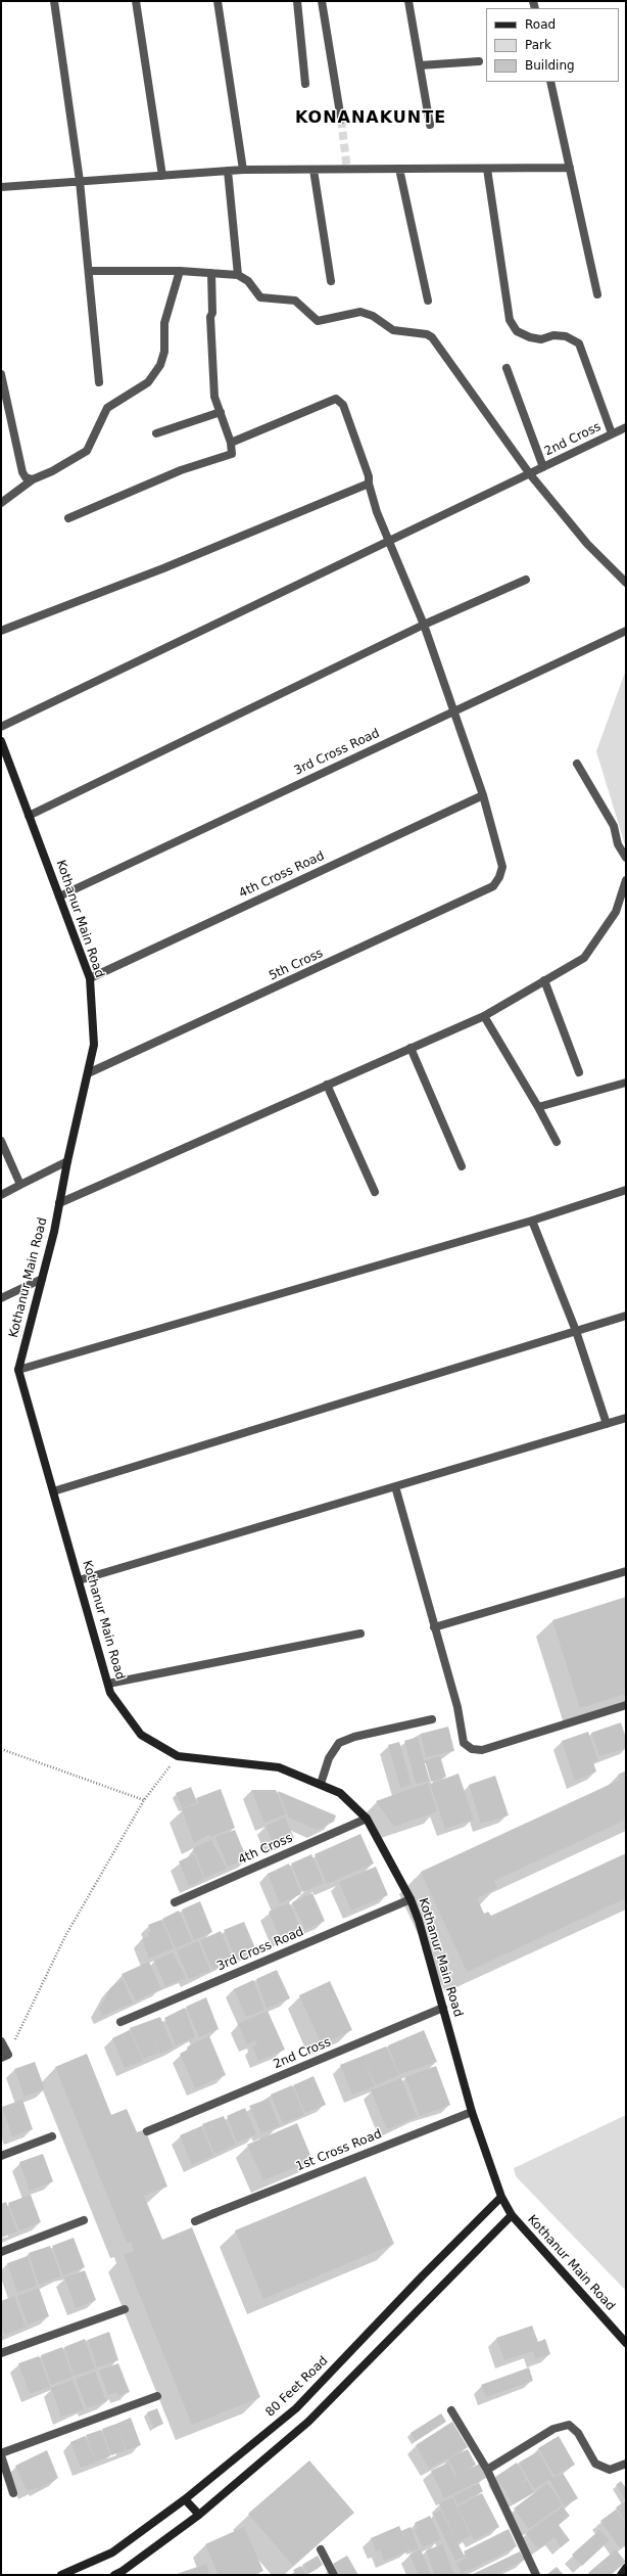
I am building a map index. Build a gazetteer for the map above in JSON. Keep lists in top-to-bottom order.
{
  "streets": {
    "street": [
      "2nd Cross",
      "3rd Cross Road",
      "4th Cross Road",
      "Kothanur Main Road",
      "5th Cross",
      "4th Cross",
      "1st Cross Road",
      "80 Feet Road"
    ]
  },
  "crossings": [
    ["2nd Cross", "Kothanur Main Road"],
    ["3rd Cross Road", "Kothanur Main Road"],
    ["4th Cross Road", "Kothanur Main Road"],
    ["4th Cross Road", "5th Cross"],
    ["Kothanur Main Road", "5th Cross"],
    ["Kothanur Main Road", "4th Cross"],
    ["Kothanur Main Road", "1st Cross Road"],
    ["Kothanur Main Road", "80 Feet Road"]
  ],
  "districts": ["KONANAKUNTE"],
  "legend": ["Road", "Park", "Building"]
}
